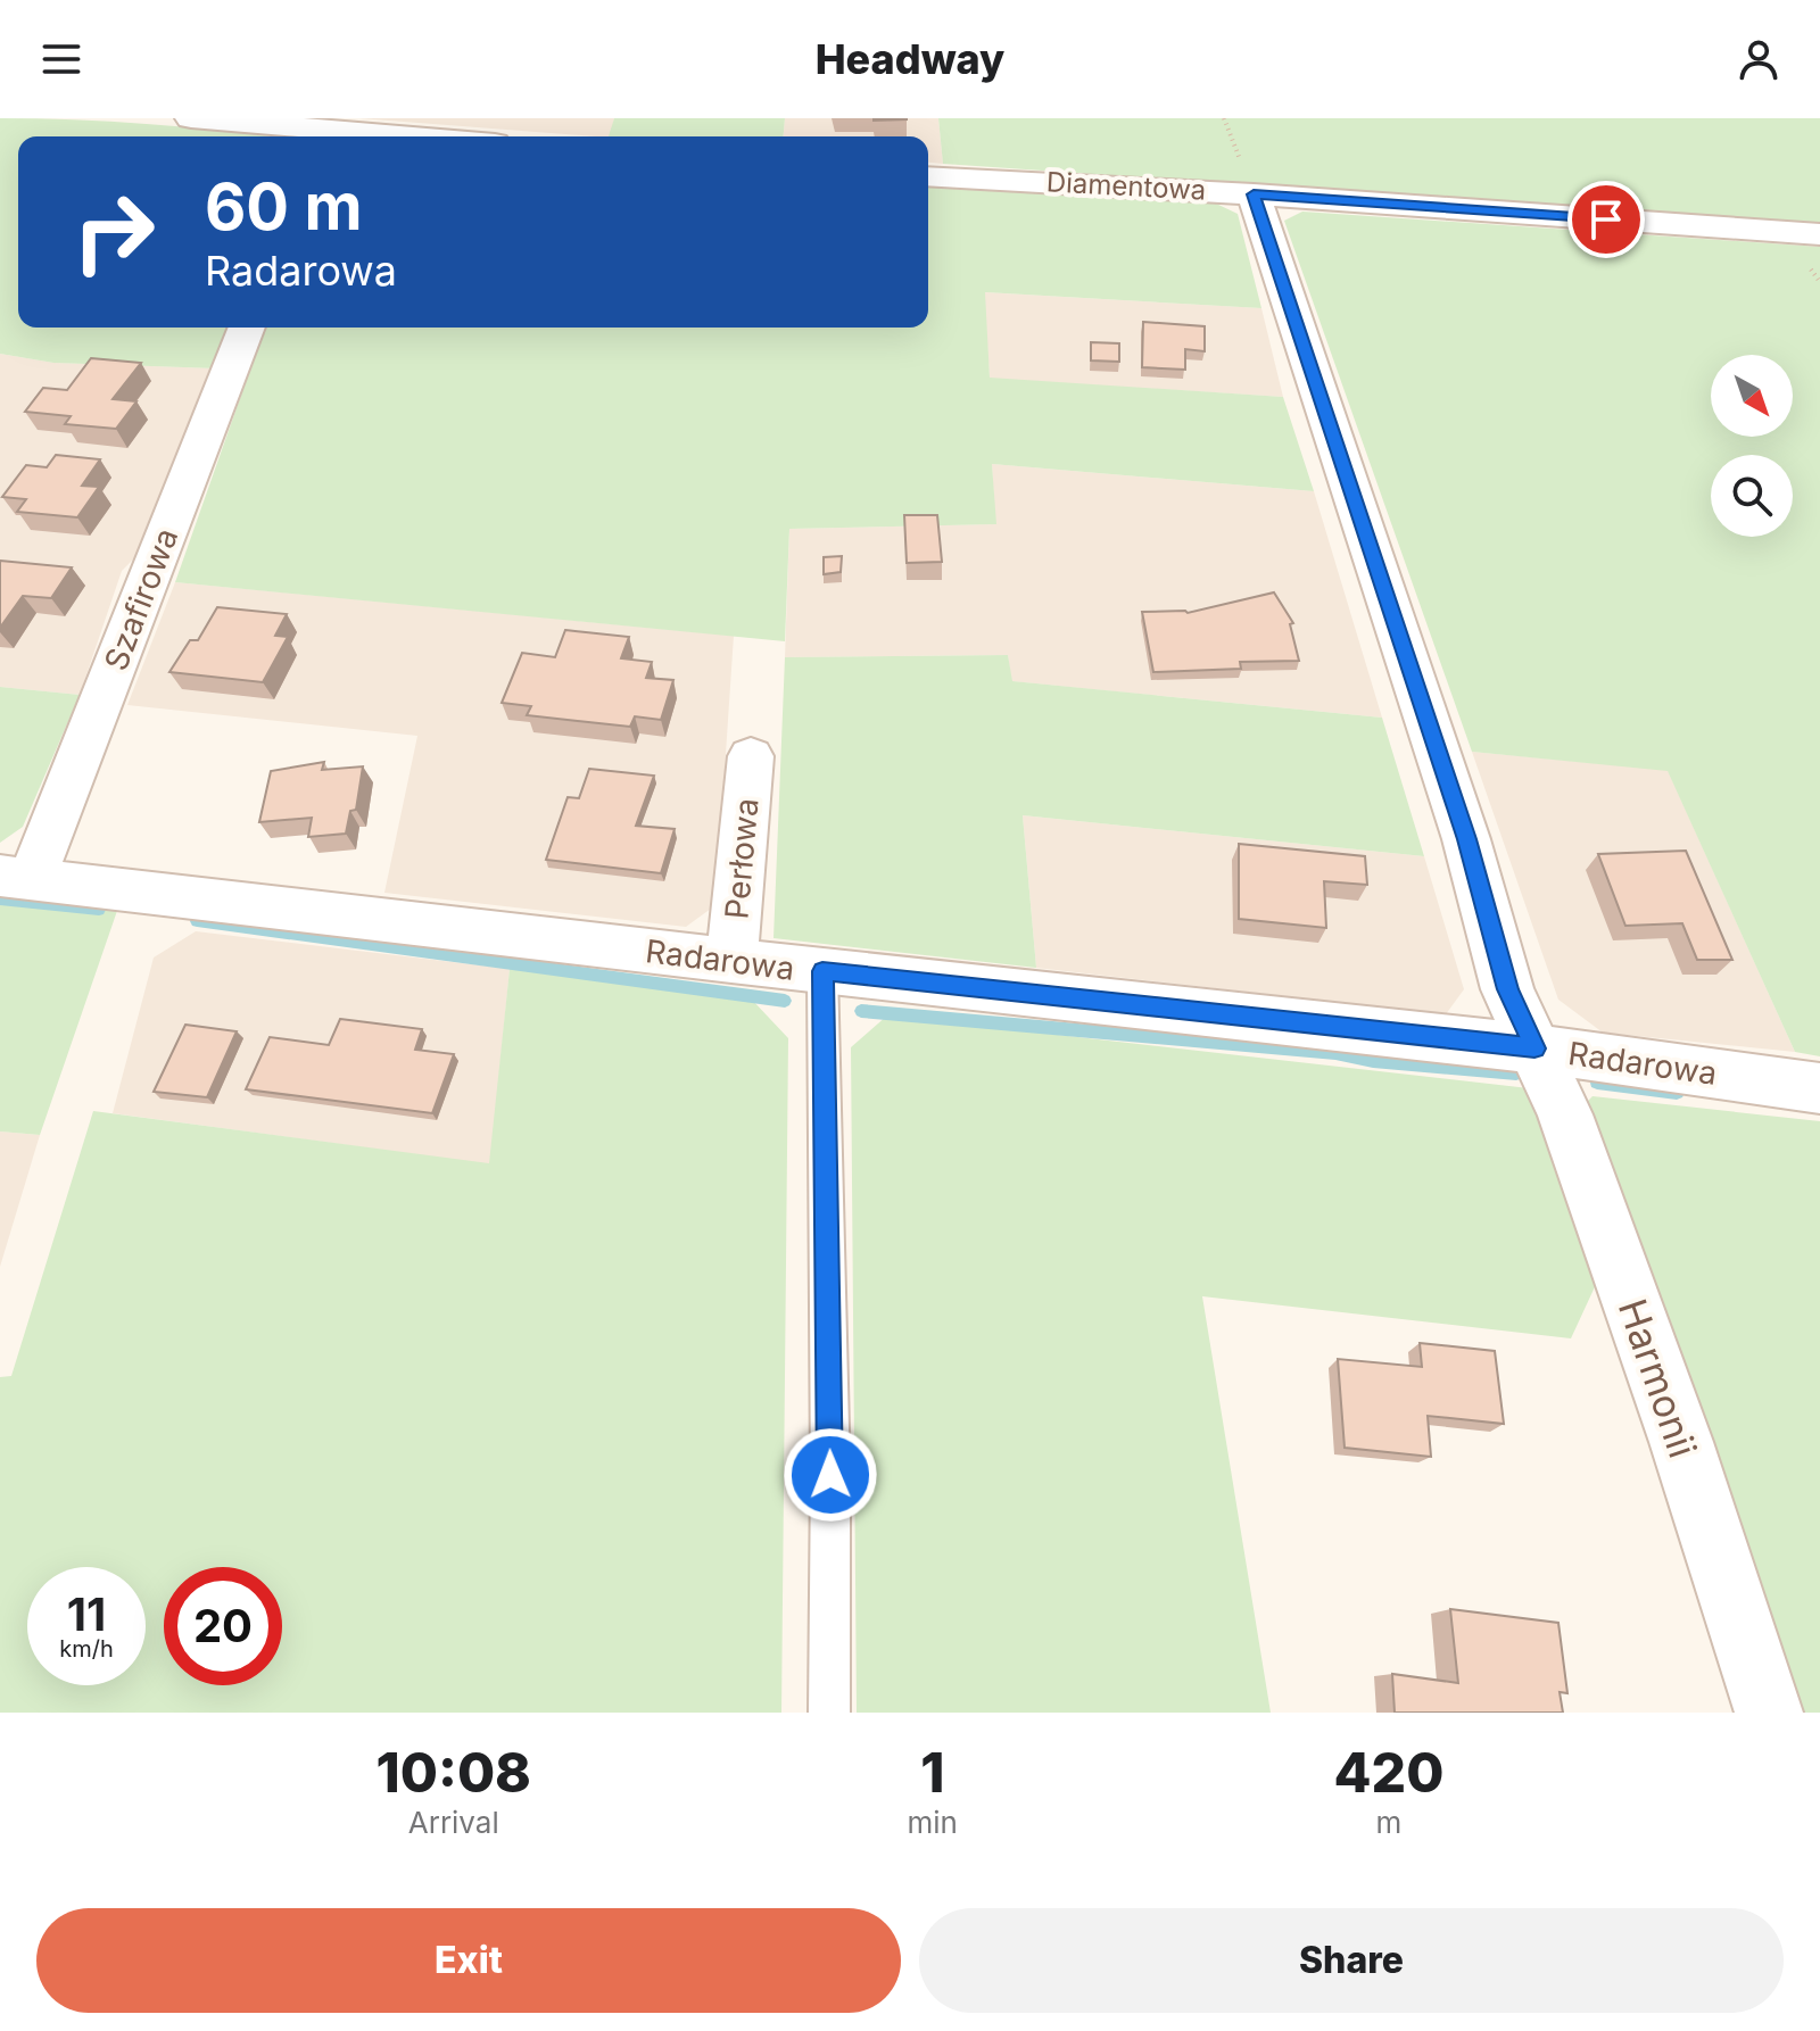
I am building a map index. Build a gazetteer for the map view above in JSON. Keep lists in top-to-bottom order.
{
  "streets": {
    "street": [
      "Diamentowa",
      "Szafirowa",
      "Perłowa",
      "Radarowa",
      "Harmonii"
    ]
  },
  "crossings": [
    ["Diamentowa", "Harmonii"],
    ["Szafirowa", "Radarowa"],
    ["Perłowa", "Radarowa"],
    ["Radarowa", "Harmonii"]
  ],
  "north": "bottom right",
  "page": {
    "header": "Headway",
    "turn": ["60 m", "Radarowa"],
    "speed": "11 km/h",
    "limit": "20",
    "eta": [
      "10:08",
      "Arrival",
      "1",
      "min",
      "420",
      "m"
    ],
    "buttons": ["Exit", "Share"]
  }
}
